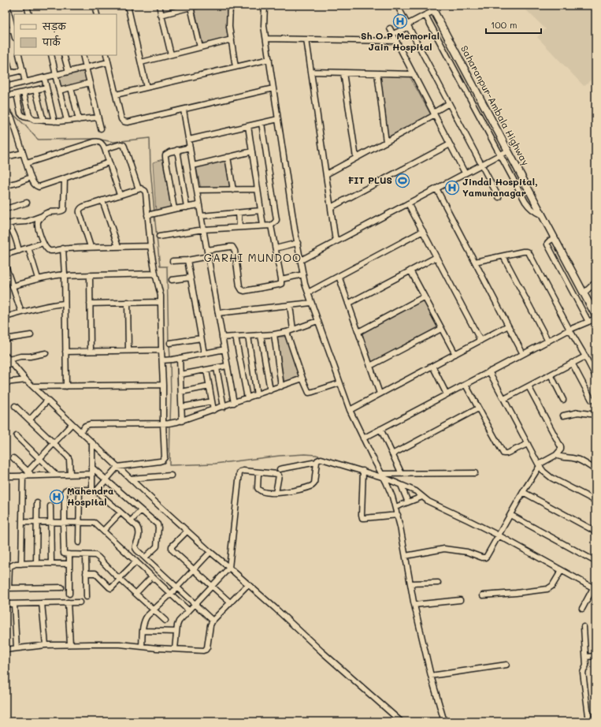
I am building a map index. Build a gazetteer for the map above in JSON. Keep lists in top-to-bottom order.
{
  "streets": {
    "main road": ["Saharanpur-Ambala Highway"]
  },
  "districts": ["GARHI MUNDOO"],
  "places": {
    "hospital": ["Sh O P Memorial Jain Hospital", "Jindal Hospital, Yamunanagar", "Mahendra Hospital"],
    "sports": ["FIT PLUS"]
  },
  "legend": ["सड़क", "पार्क"],
  "scale_bar": "100 m"
}
